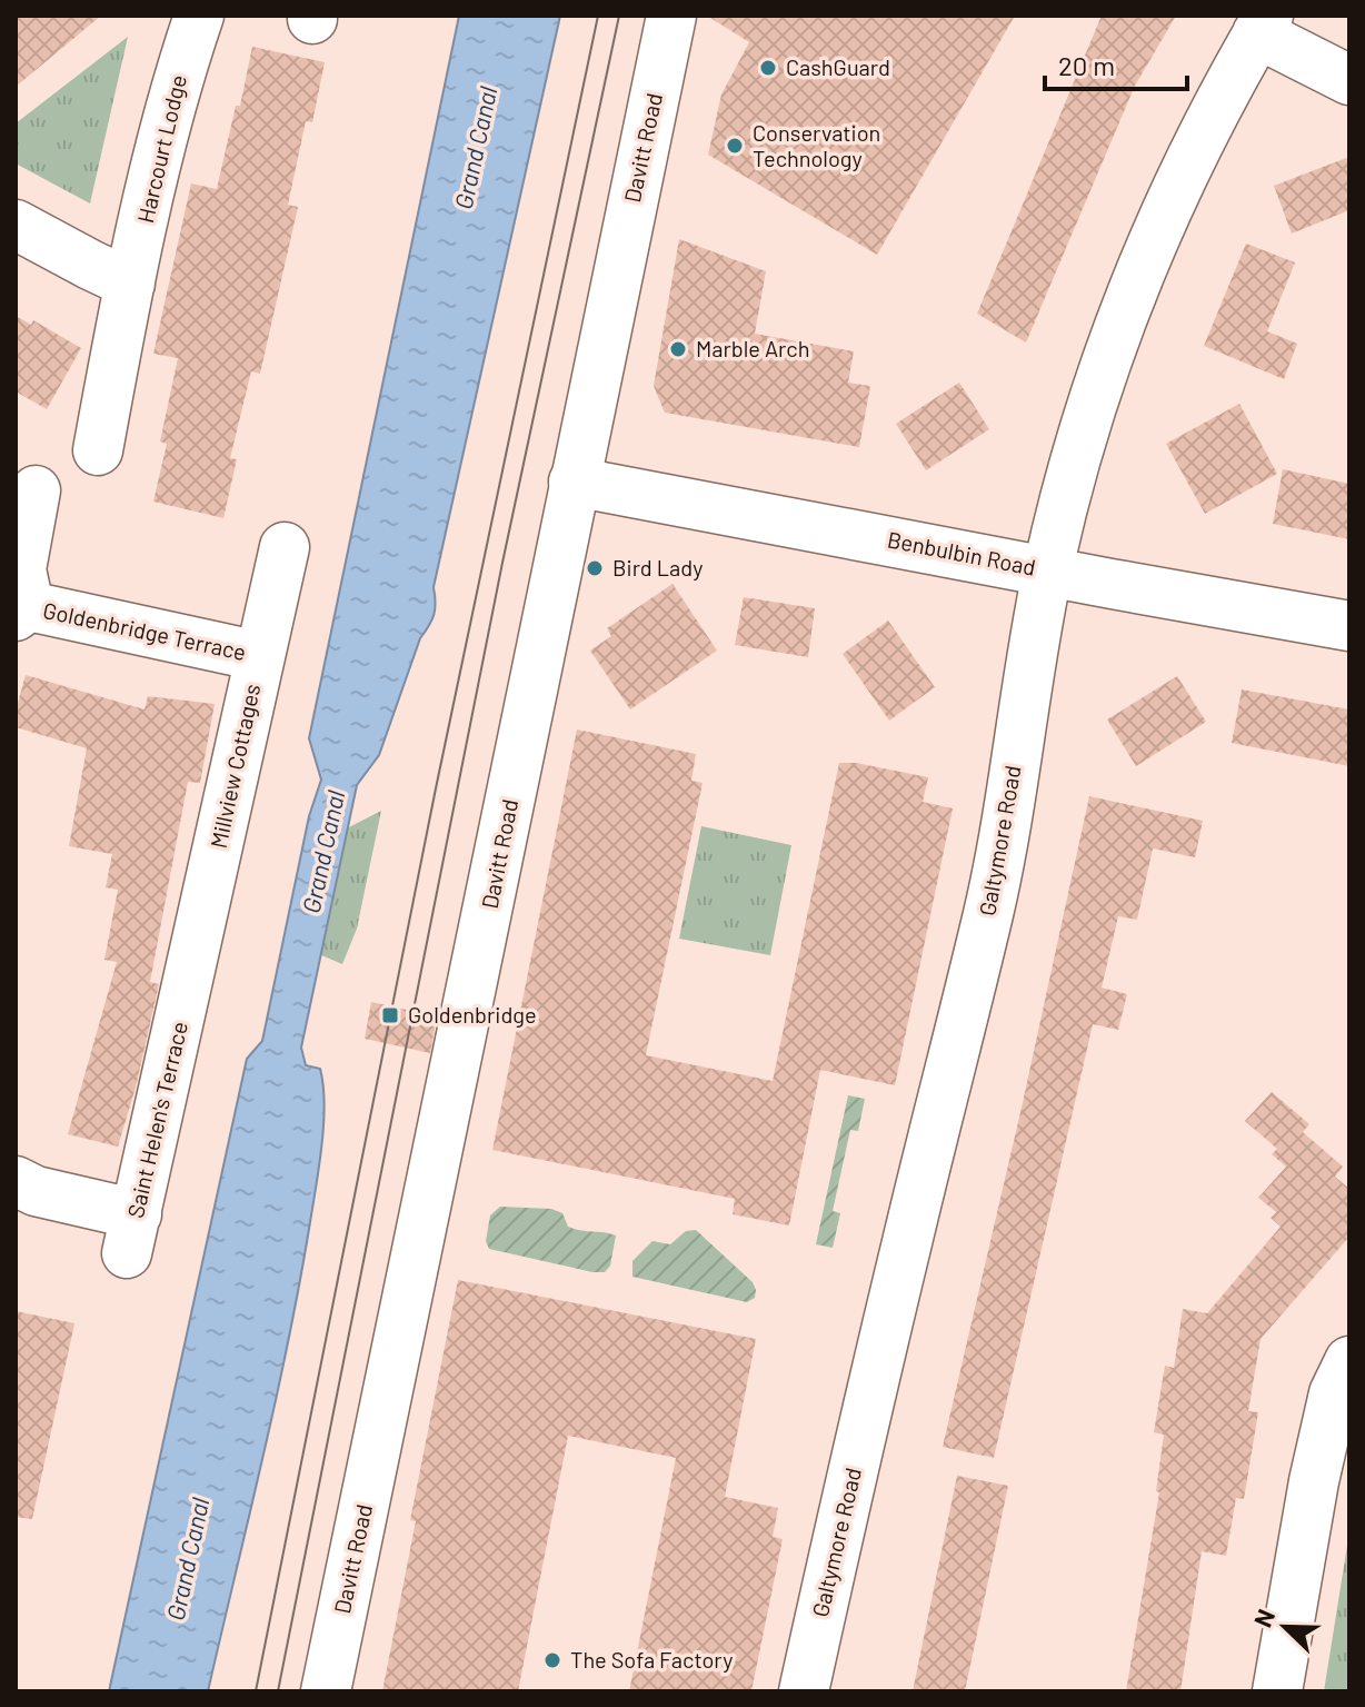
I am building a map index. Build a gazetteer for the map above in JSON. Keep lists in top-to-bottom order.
{
  "streets": {
    "street": [
      "Davitt Road",
      "Harcourt Lodge",
      "Benbulbin Road",
      "Goldenbridge Terrace",
      "Millview Cottages",
      "Galtymore Road",
      "Saint Helen's Terrace"
    ]
  },
  "crossings": [
    ["Davitt Road", "Benbulbin Road"],
    ["Benbulbin Road", "Galtymore Road"],
    ["Goldenbridge Terrace", "Millview Cottages"],
    ["Millview Cottages", "Saint Helen's Terrace"]
  ],
  "water": ["Grand Canal"],
  "places": {
    "other": [
      "CashGuard",
      "Conservation Technology",
      "Marble Arch",
      "Bird Lady",
      "The Sofa Factory"
    ],
    "transit": ["Goldenbridge"]
  },
  "scale_bar": "20 m",
  "north": "top left"
}
